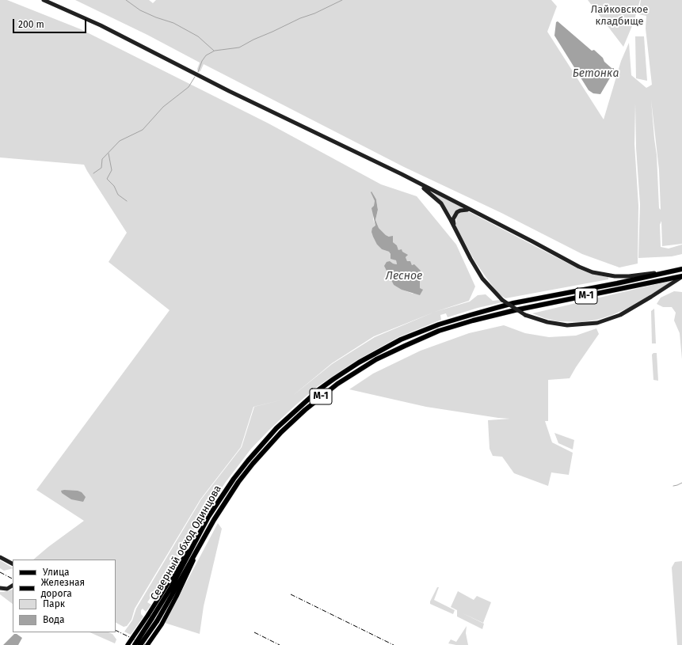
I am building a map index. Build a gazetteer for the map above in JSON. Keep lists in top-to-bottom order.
{
  "streets": {
    "highway": ["М-1", "Северный обход Одинцова"]
  },
  "crossings": [
    ["М-1", "Северный обход Одинцова"]
  ],
  "water": ["Бетонка", "Лесное"],
  "parks": ["Лайковское кладбище"],
  "legend": [
    "Улица",
    "Железная дорога",
    "Парк",
    "Вода"
  ],
  "scale_bar": "200 m"
}
